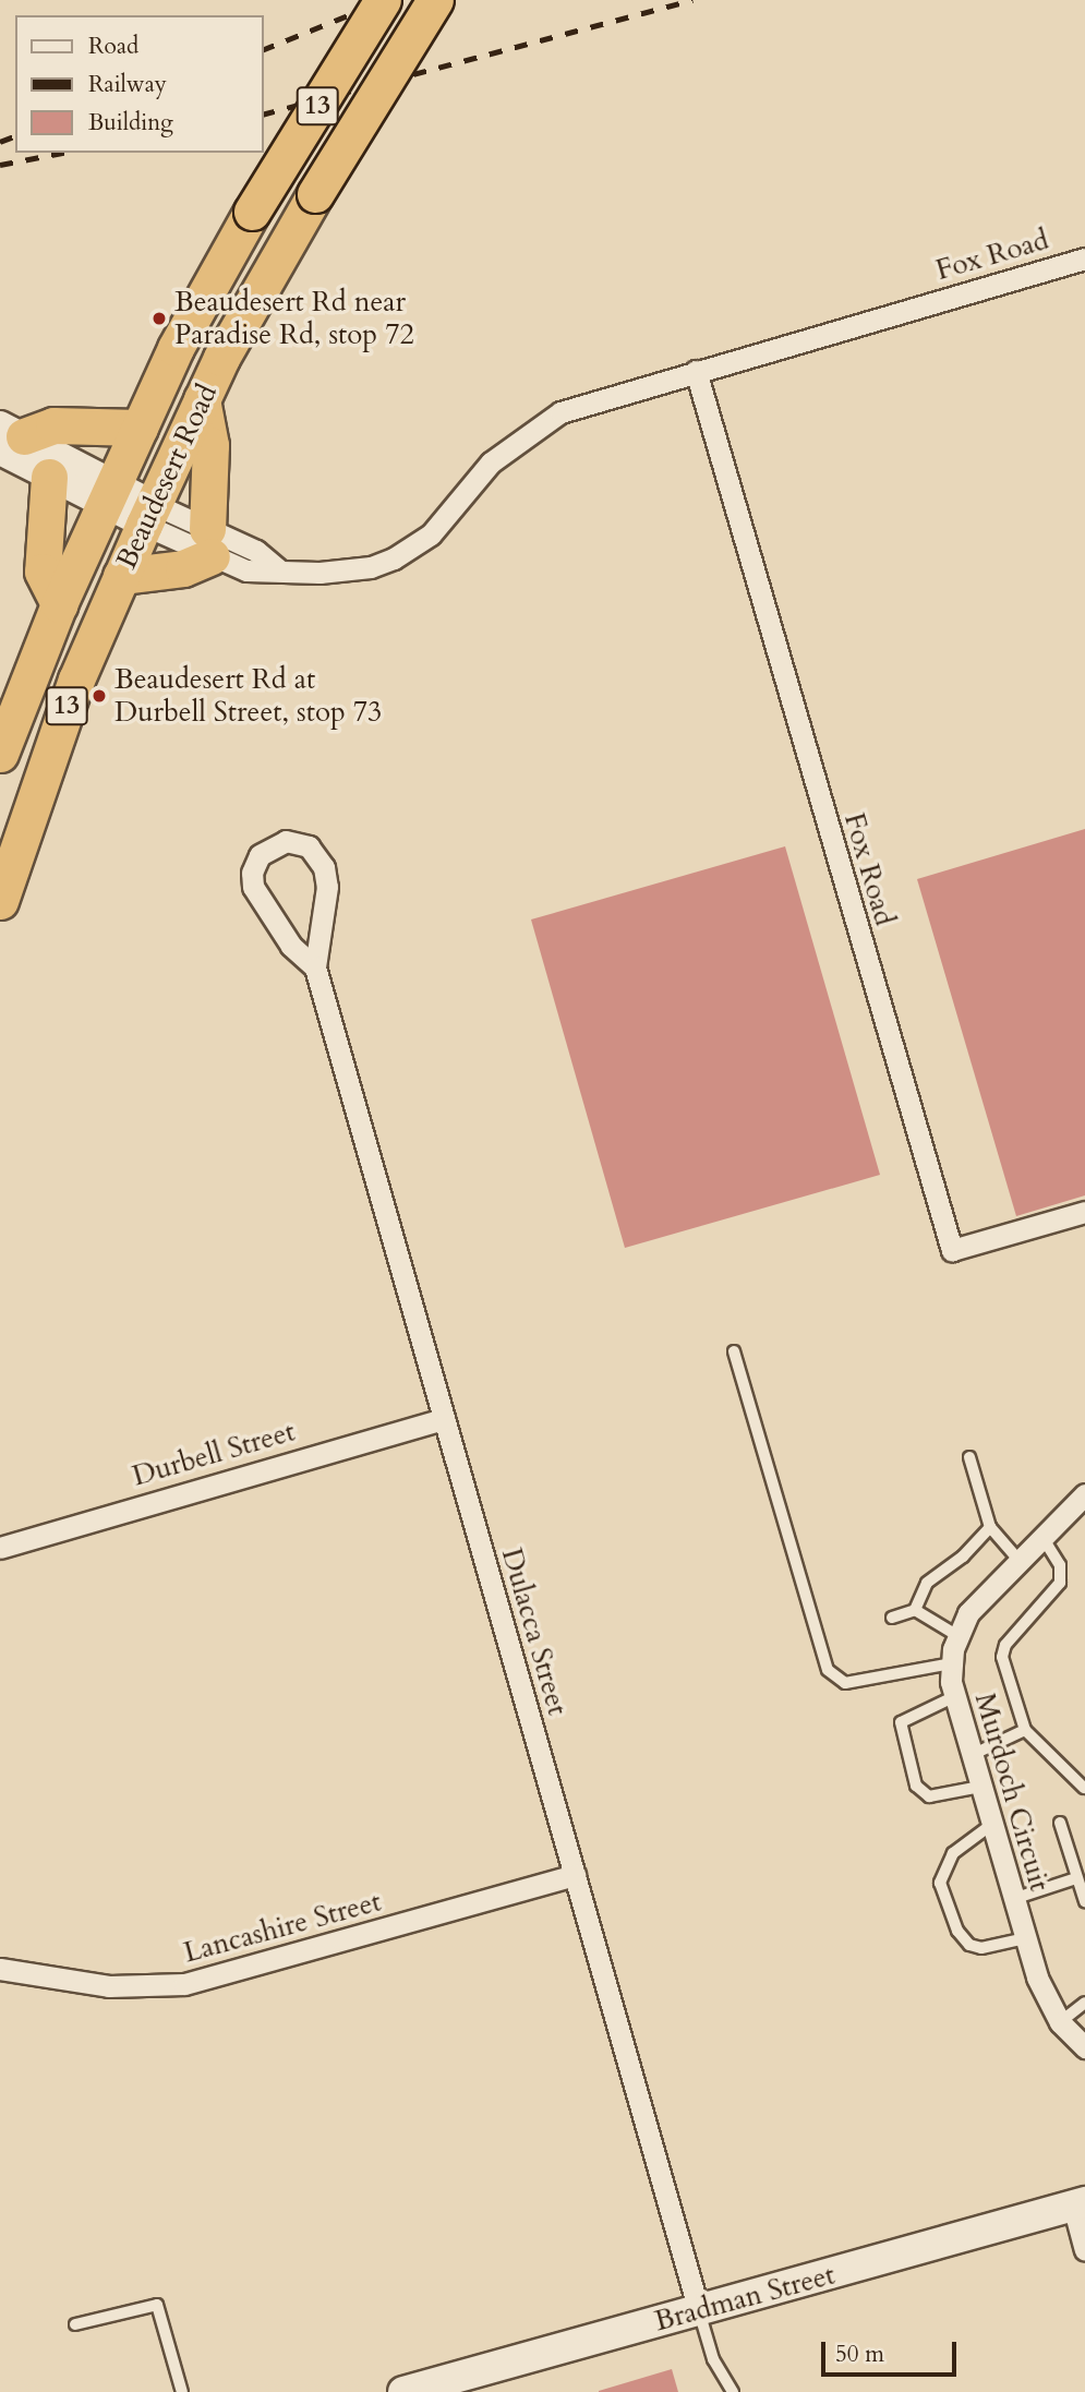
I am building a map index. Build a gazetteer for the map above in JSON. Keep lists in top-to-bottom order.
{
  "streets": {
    "highway": ["13", "Beaudesert Road"],
    "main road": ["Bradman Street"],
    "street": [
      "Fox Road",
      "Durbell Street",
      "Dulacca Street",
      "Murdoch Circuit",
      "Lancashire Street"
    ]
  },
  "crossings": [
    ["Fox Road", "Beaudesert Road"],
    ["Durbell Street", "Dulacca Street"],
    ["Dulacca Street", "Lancashire Street"],
    ["Dulacca Street", "Bradman Street"]
  ],
  "places": ["Beaudesert Rd near Paradise Rd, stop 72", "Beaudesert Rd at Durbell Street, stop 73"],
  "legend": ["Road", "Railway", "Building"],
  "scale_bar": "50 m"
}
